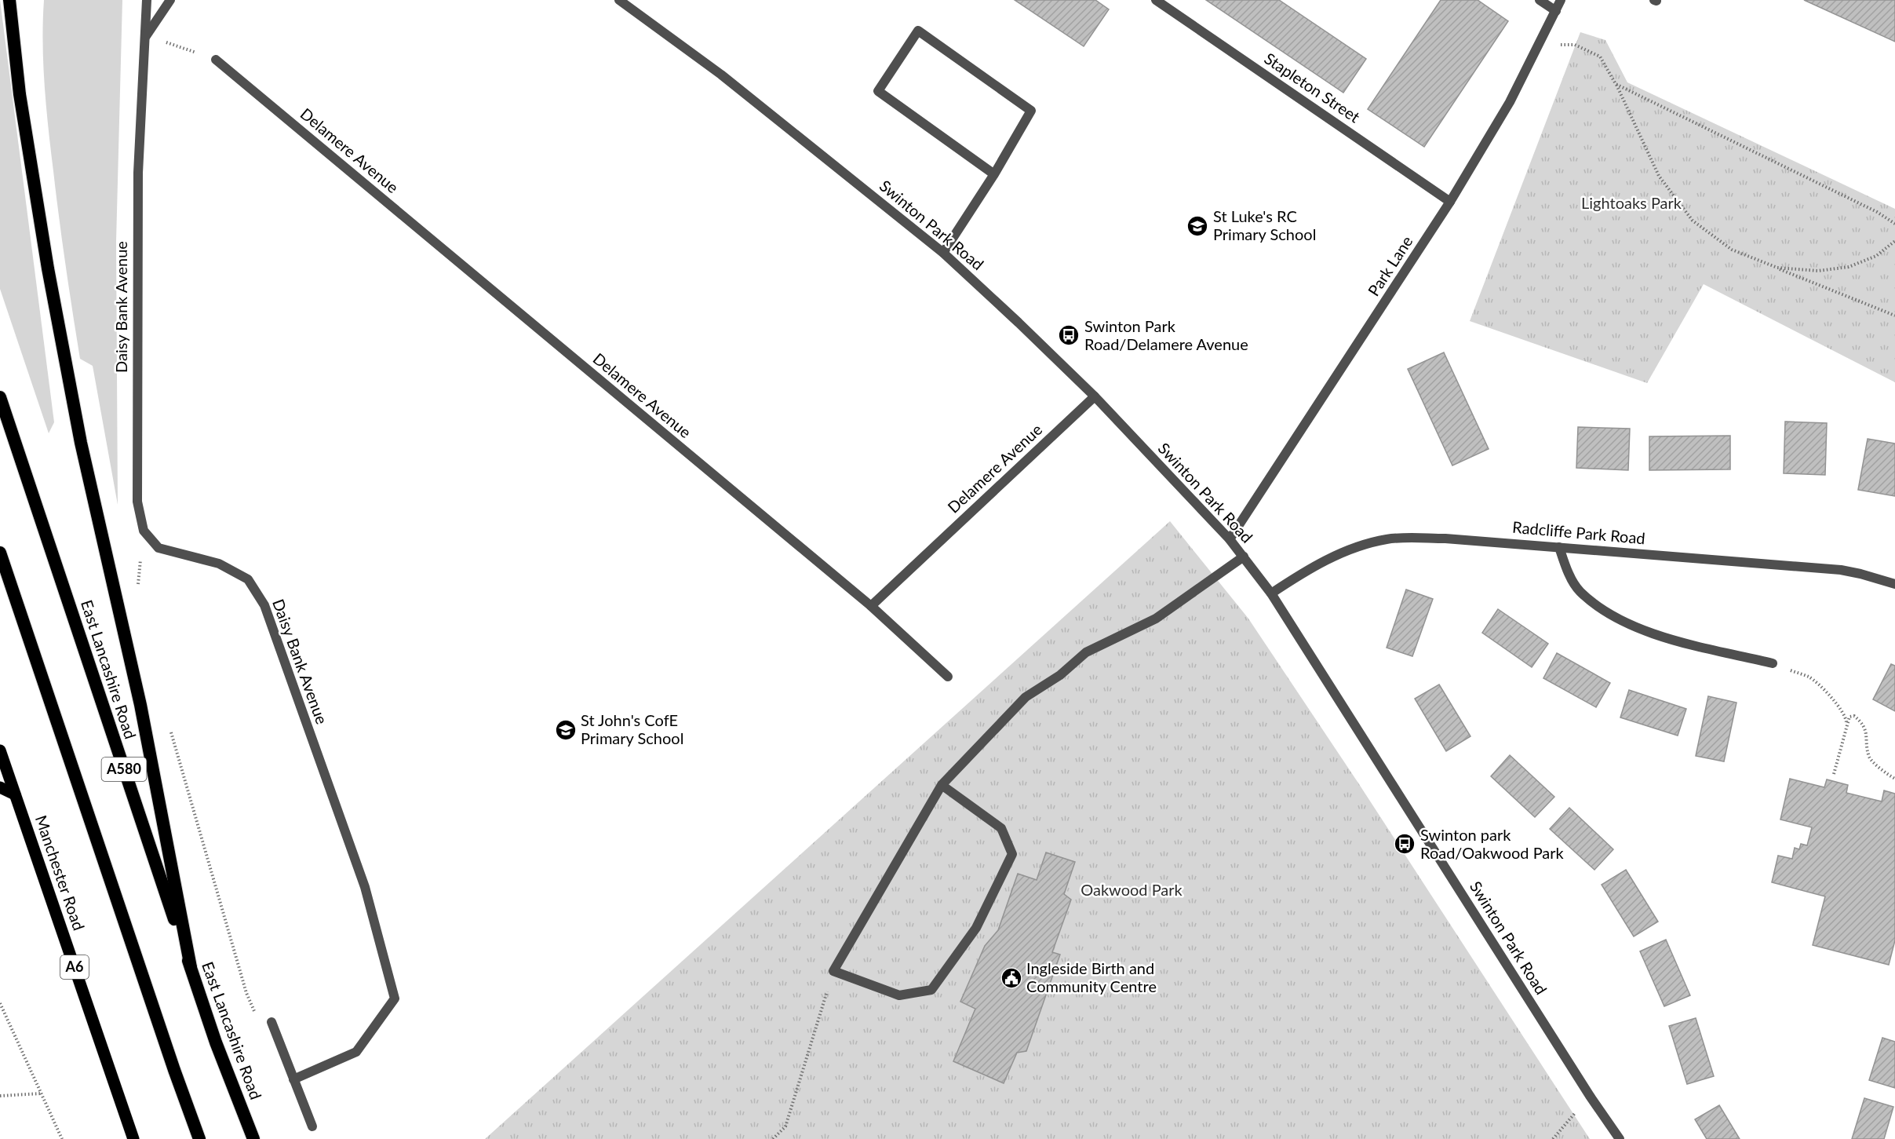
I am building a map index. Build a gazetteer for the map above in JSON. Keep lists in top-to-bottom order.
{
  "streets": {
    "highway": ["East Lancashire Road", "A580"],
    "main road": ["Manchester Road", "A6"],
    "street": [
      "Stapleton Street",
      "Delamere Avenue",
      "Swinton Park Road",
      "Park Lane",
      "Daisy Bank Avenue",
      "Radcliffe Park Road"
    ]
  },
  "crossings": [
    ["Stapleton Street", "Park Lane"],
    ["Delamere Avenue", "Swinton Park Road"],
    ["Swinton Park Road", "Park Lane"],
    ["Swinton Park Road", "Radcliffe Park Road"]
  ],
  "parks": ["Lightoaks Park", "Oakwood Park"],
  "places": {
    "school or university": ["St Luke's RC Primary School", "St John's CofE Primary School"],
    "bus stop": ["Swinton Park Road/Delamere Avenue", "Swinton park Road/Oakwood Park"],
    "public building": ["Ingleside Birth and Community Centre"]
  }
}
